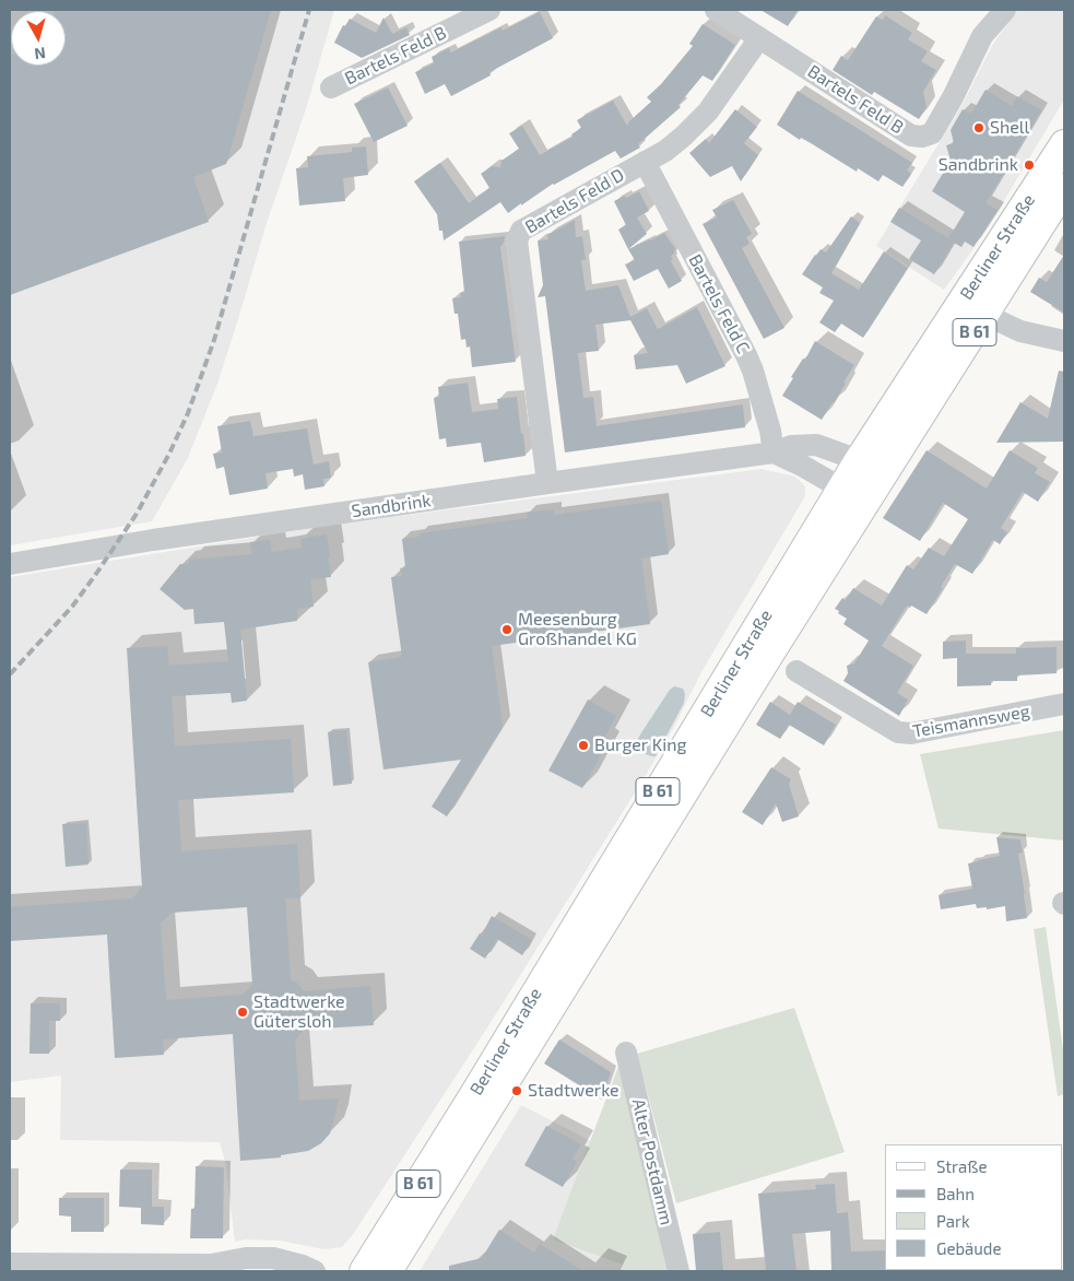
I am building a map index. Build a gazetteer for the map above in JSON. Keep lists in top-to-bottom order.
{
  "streets": {
    "main road": ["Berliner Straße", "B 61"],
    "street": [
      "Bartels Feld B",
      "Bartels Feld D",
      "Bartels Feld C",
      "Sandbrink",
      "Teismannsweg",
      "Alter Postdamm"
    ]
  },
  "crossings": [
    ["Bartels Feld B", "Bartels Feld D"],
    ["Bartels Feld D", "Bartels Feld C"],
    ["Bartels Feld D", "Sandbrink"],
    ["Berliner Straße", "Sandbrink"],
    ["Bartels Feld C", "Sandbrink"]
  ],
  "places": [
    "Shell",
    "Sandbrink",
    "Meesenburg Großhandel KG",
    "Burger King",
    "Stadtwerke Gütersloh",
    "Stadtwerke"
  ],
  "legend": [
    "Straße",
    "Bahn",
    "Park",
    "Gebäude"
  ],
  "north": "bottom"
}
